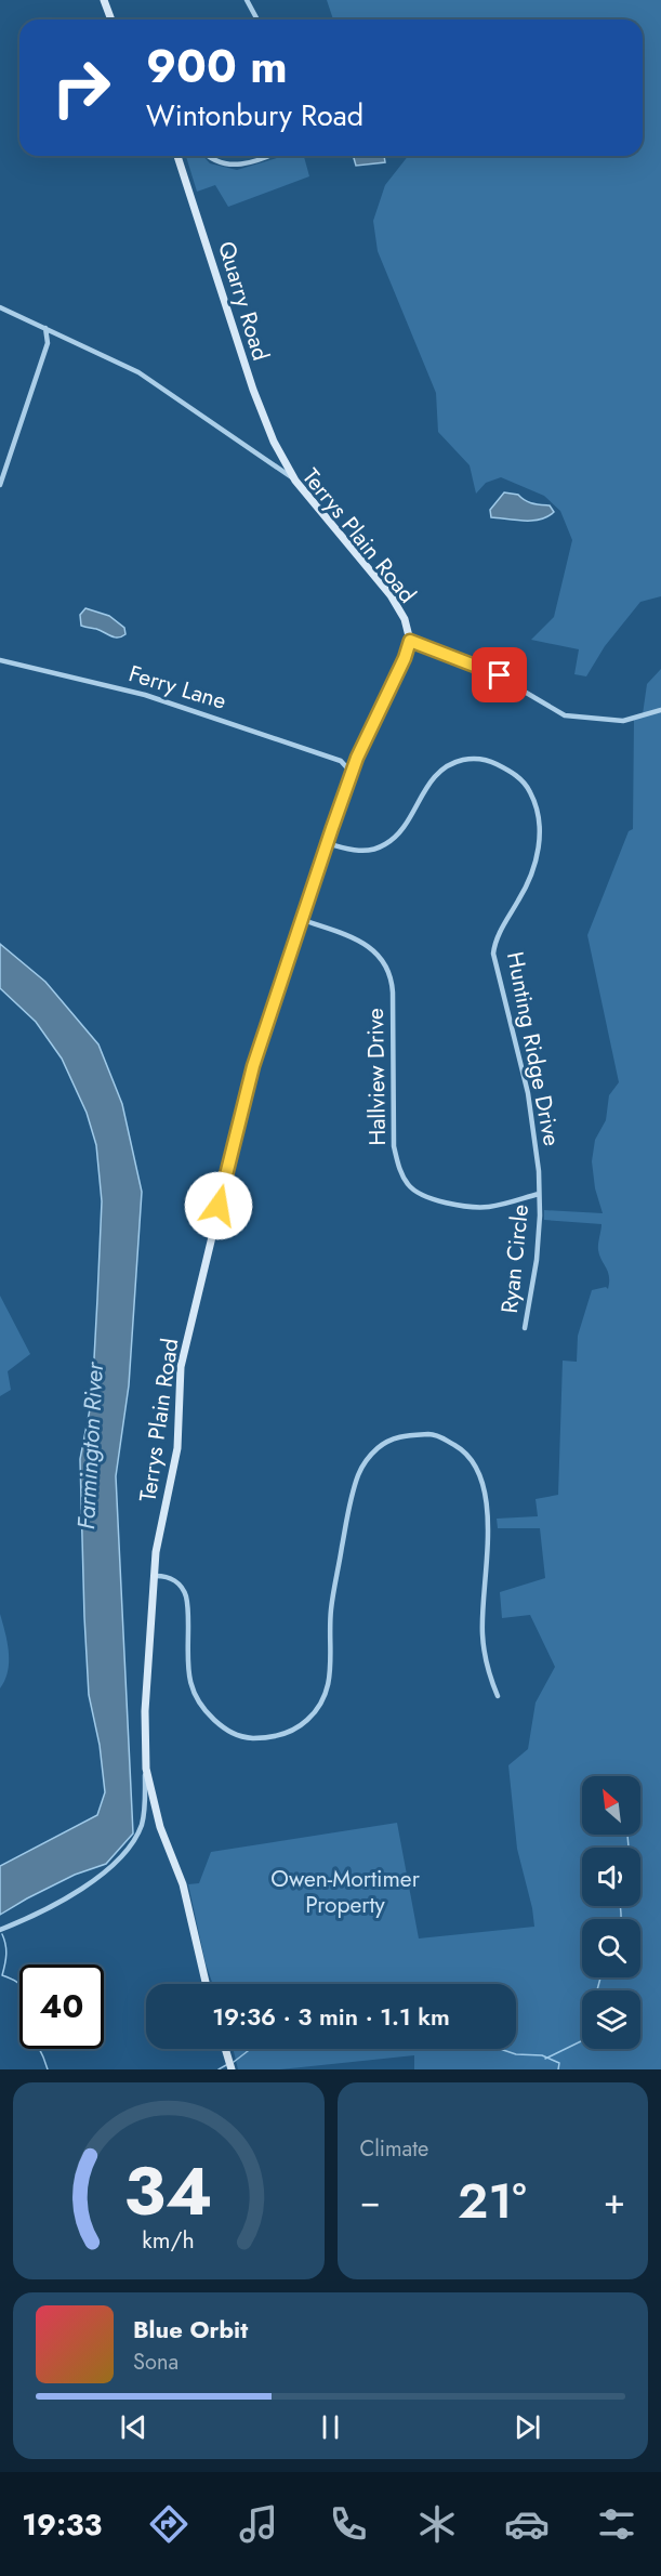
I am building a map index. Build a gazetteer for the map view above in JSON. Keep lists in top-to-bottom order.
{
  "streets": {
    "street": [
      "Quarry Road",
      "Terrys Plain Road",
      "Ferry Lane",
      "Hunting Ridge Drive",
      "Hallview Drive",
      "Ryan Circle"
    ]
  },
  "crossings": [
    ["Quarry Road", "Terrys Plain Road"],
    ["Terrys Plain Road", "Ferry Lane"],
    ["Terrys Plain Road", "Hunting Ridge Drive"],
    ["Terrys Plain Road", "Hallview Drive"],
    ["Hunting Ridge Drive", "Hallview Drive"],
    ["Hunting Ridge Drive", "Ryan Circle"],
    ["Hallview Drive", "Ryan Circle"]
  ],
  "water": ["Farmington River"],
  "parks": ["Owen-Mortimer Property"],
  "north": "top left",
  "page": {
    "turn": ["900 m", "Wintonbury Road"],
    "limit": "40",
    "trip": "19:36 · 3 min · 1.1 km",
    "tile": "Climate",
    "heat": ["−", "21°", "+"],
    "song": ["Blue Orbit", "Sona"],
    "tabs": "19:33",
    "gauge": ["34", "km/h"]
  }
}
